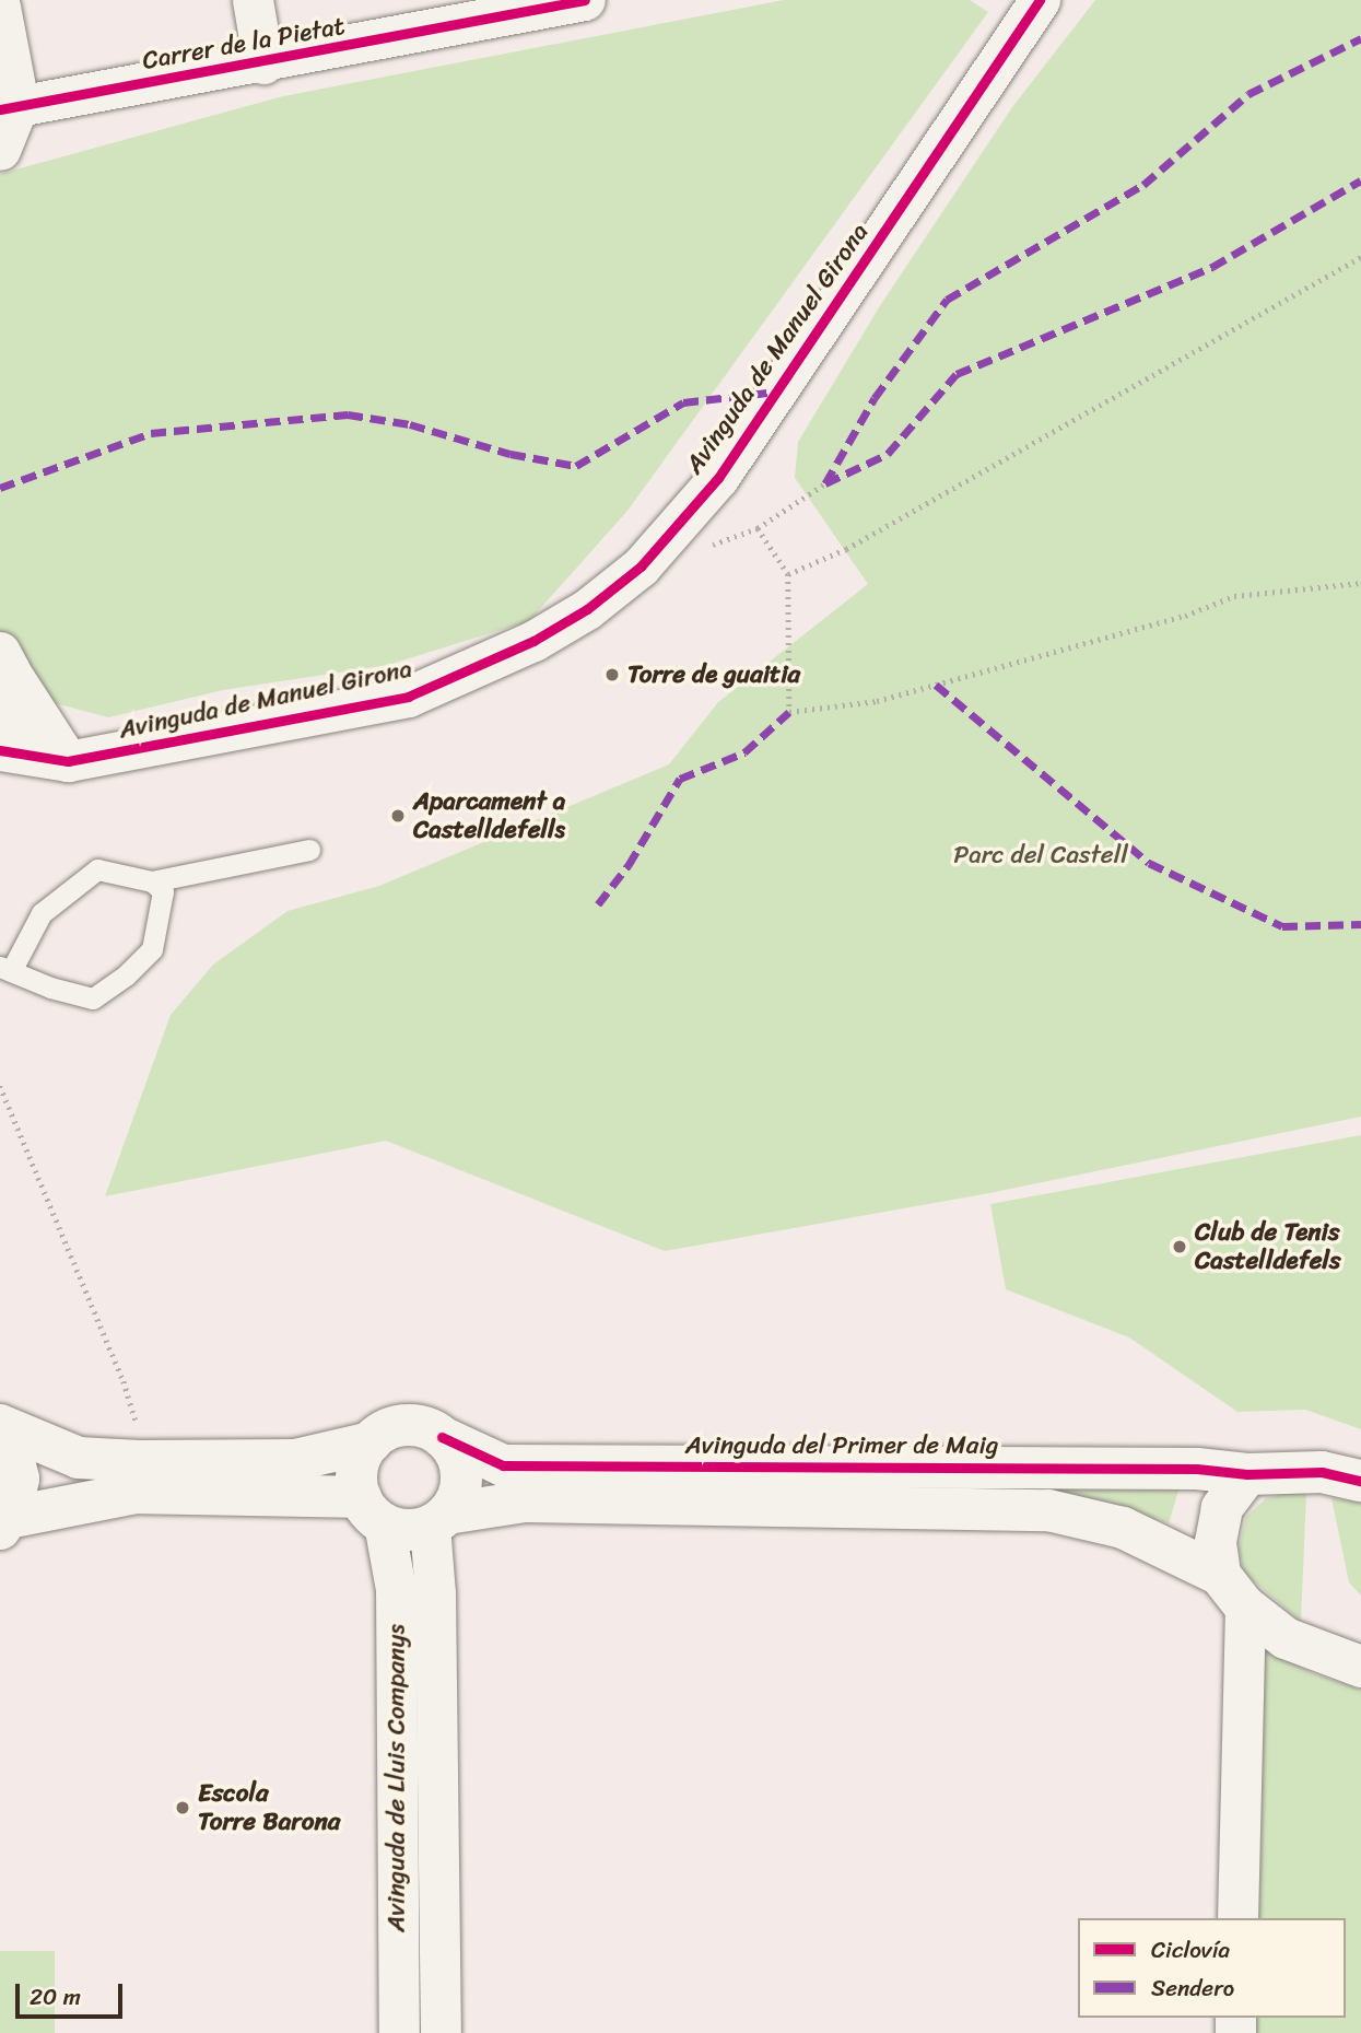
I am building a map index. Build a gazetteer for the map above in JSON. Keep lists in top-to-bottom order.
{
  "streets": {
    "street": [
      "Carrer de la Pietat",
      "Avinguda de Manuel Girona",
      "Avinguda del Primer de Maig",
      "Avinguda de Lluis Companys"
    ]
  },
  "crossings": [
    ["Avinguda del Primer de Maig", "Avinguda de Lluis Companys"]
  ],
  "parks": ["Parc del Castell"],
  "places": [
    "Torre de guaitia",
    "Aparcament a Castelldefells",
    "Club de Tenis Castelldefels",
    "Escola Torre Barona"
  ],
  "legend": ["Ciclovía", "Sendero"],
  "scale_bar": "20 m"
}
